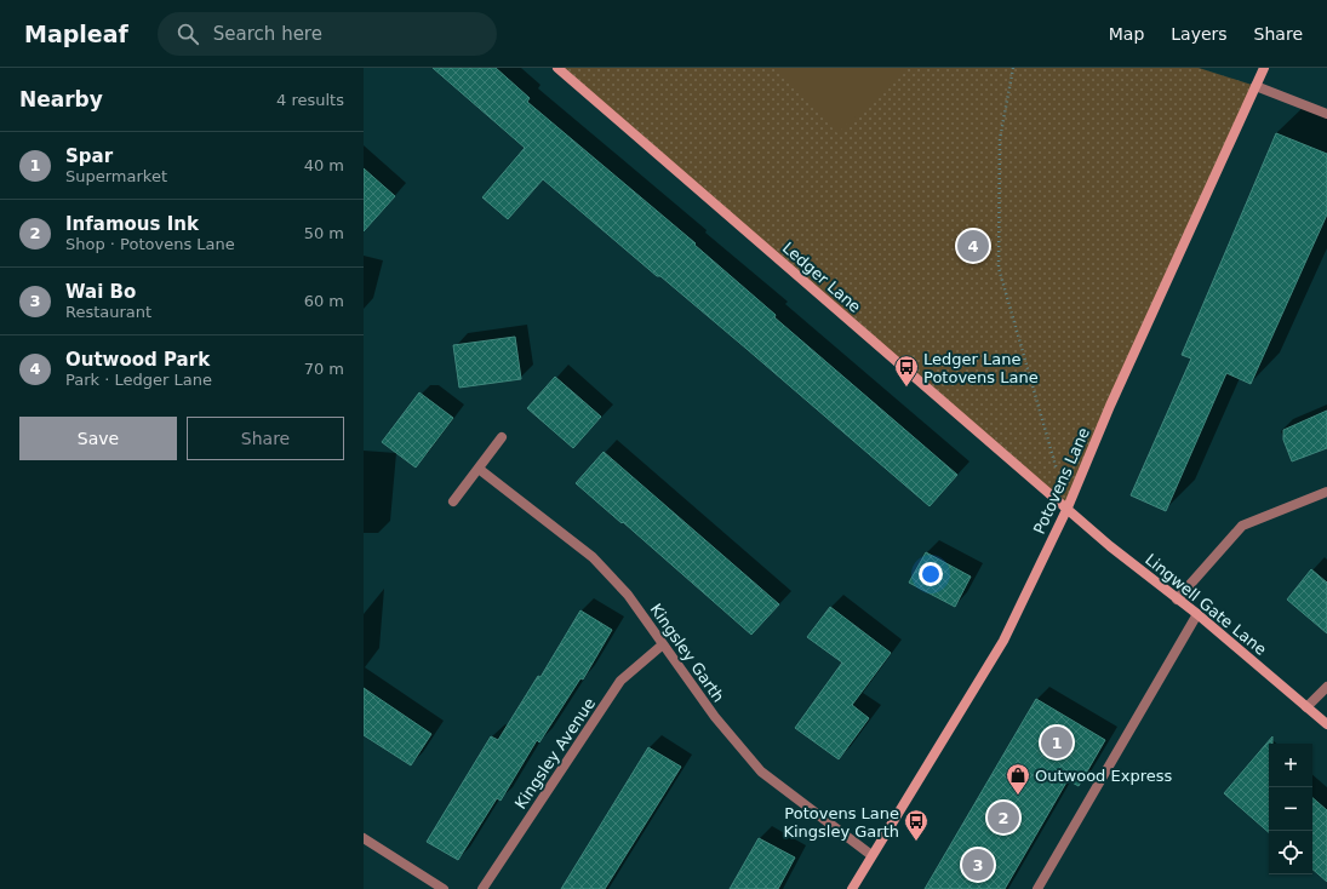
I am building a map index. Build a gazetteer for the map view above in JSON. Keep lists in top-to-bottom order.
{
  "streets": {
    "street": [
      "Ledger Lane",
      "Potovens Lane",
      "Lingwell Gate Lane",
      "Kingsley Garth",
      "Kingsley Avenue"
    ]
  },
  "crossings": [
    ["Ledger Lane", "Potovens Lane"],
    ["Ledger Lane", "Lingwell Gate Lane"],
    ["Potovens Lane", "Lingwell Gate Lane"],
    ["Potovens Lane", "Kingsley Garth"],
    ["Kingsley Garth", "Kingsley Avenue"]
  ],
  "places": {
    "bus stop": ["Ledger Lane Potovens Lane", "Potovens Lane Kingsley Garth"],
    "shop": ["Outwood Express"]
  },
  "page": {
    "header": "Mapleaf",
    "search": "Search here",
    "nav": ["Map", "Layers", "Share"],
    "heading": ["Nearby", "4 results"],
    "list": [
      {
        "mark": "1",
        "name": "Spar",
        "note": "Supermarket",
        "value": "40 m"
      },
      {
        "mark": "2",
        "name": "Infamous Ink",
        "note": "Shop · Potovens Lane",
        "value": "50 m"
      },
      {
        "mark": "3",
        "name": "Wai Bo",
        "note": "Restaurant",
        "value": "60 m"
      },
      {
        "mark": "4",
        "name": "Outwood Park",
        "note": "Park · Ledger Lane",
        "value": "70 m"
      }
    ],
    "pins": [
      "4",
      "1",
      "2",
      "3"
    ],
    "buttons": ["Save", "Share"],
    "map_buttons": ["+", "−"]
  }
}
